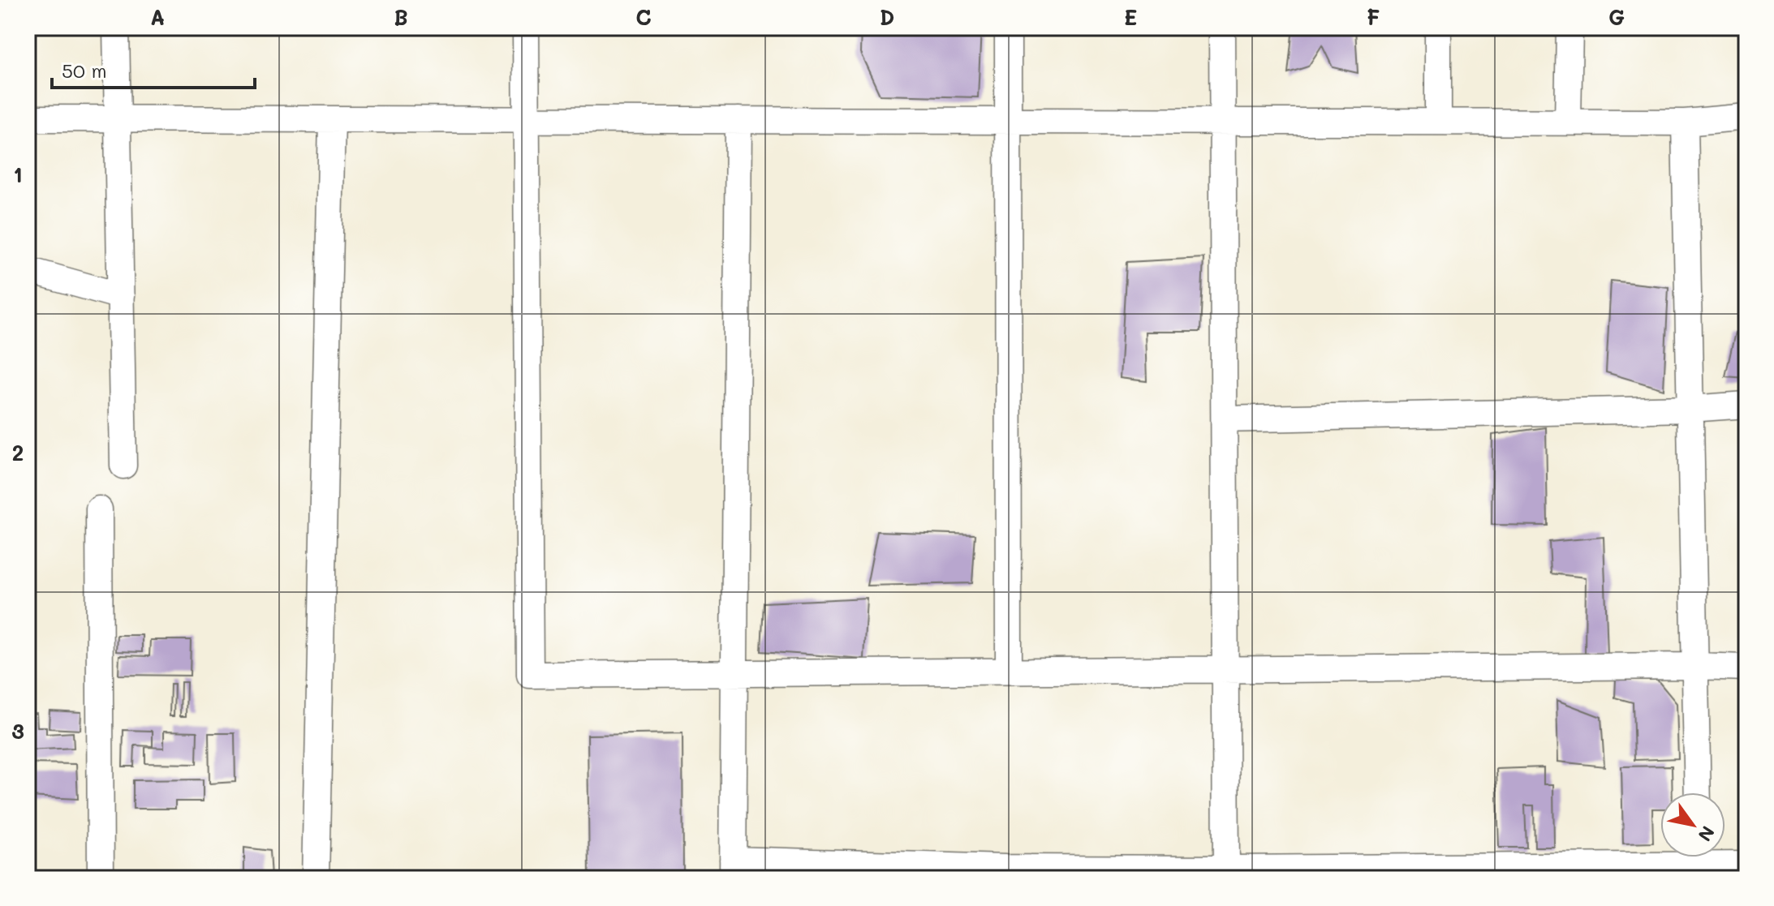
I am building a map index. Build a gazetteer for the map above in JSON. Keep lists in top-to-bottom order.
{
  "scale_bar": "50 m",
  "north": "bottom right",
  "grid": {
    "columns": [
      "A",
      "B",
      "C",
      "D",
      "E",
      "F",
      "G"
    ],
    "rows": ["1", "2", "3"]
  }
}
